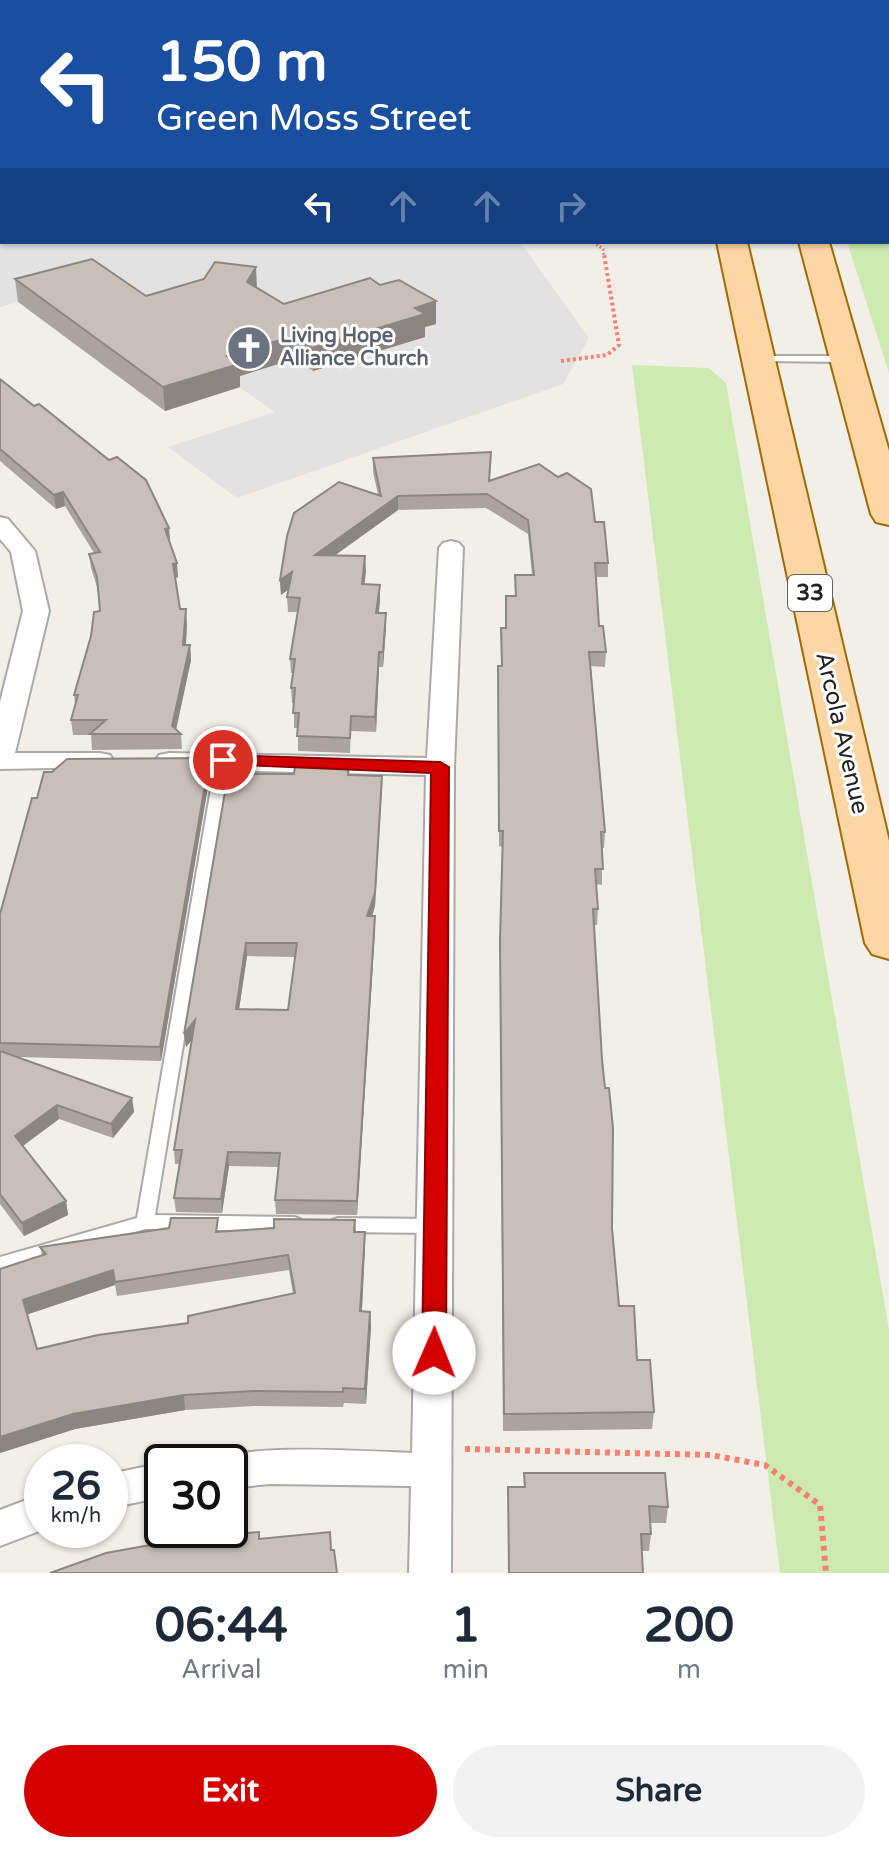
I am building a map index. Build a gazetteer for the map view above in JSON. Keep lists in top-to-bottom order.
{
  "streets": {
    "main road": ["33", "Arcola Avenue"]
  },
  "places": {
    "church": ["Living Hope Alliance Church"]
  },
  "page": {
    "turn": ["150 m", "Green Moss Street"],
    "speed": "26 km/h",
    "limit": "30",
    "eta": [
      "06:44",
      "Arrival",
      "1",
      "min",
      "200",
      "m"
    ],
    "buttons": ["Exit", "Share"]
  }
}
